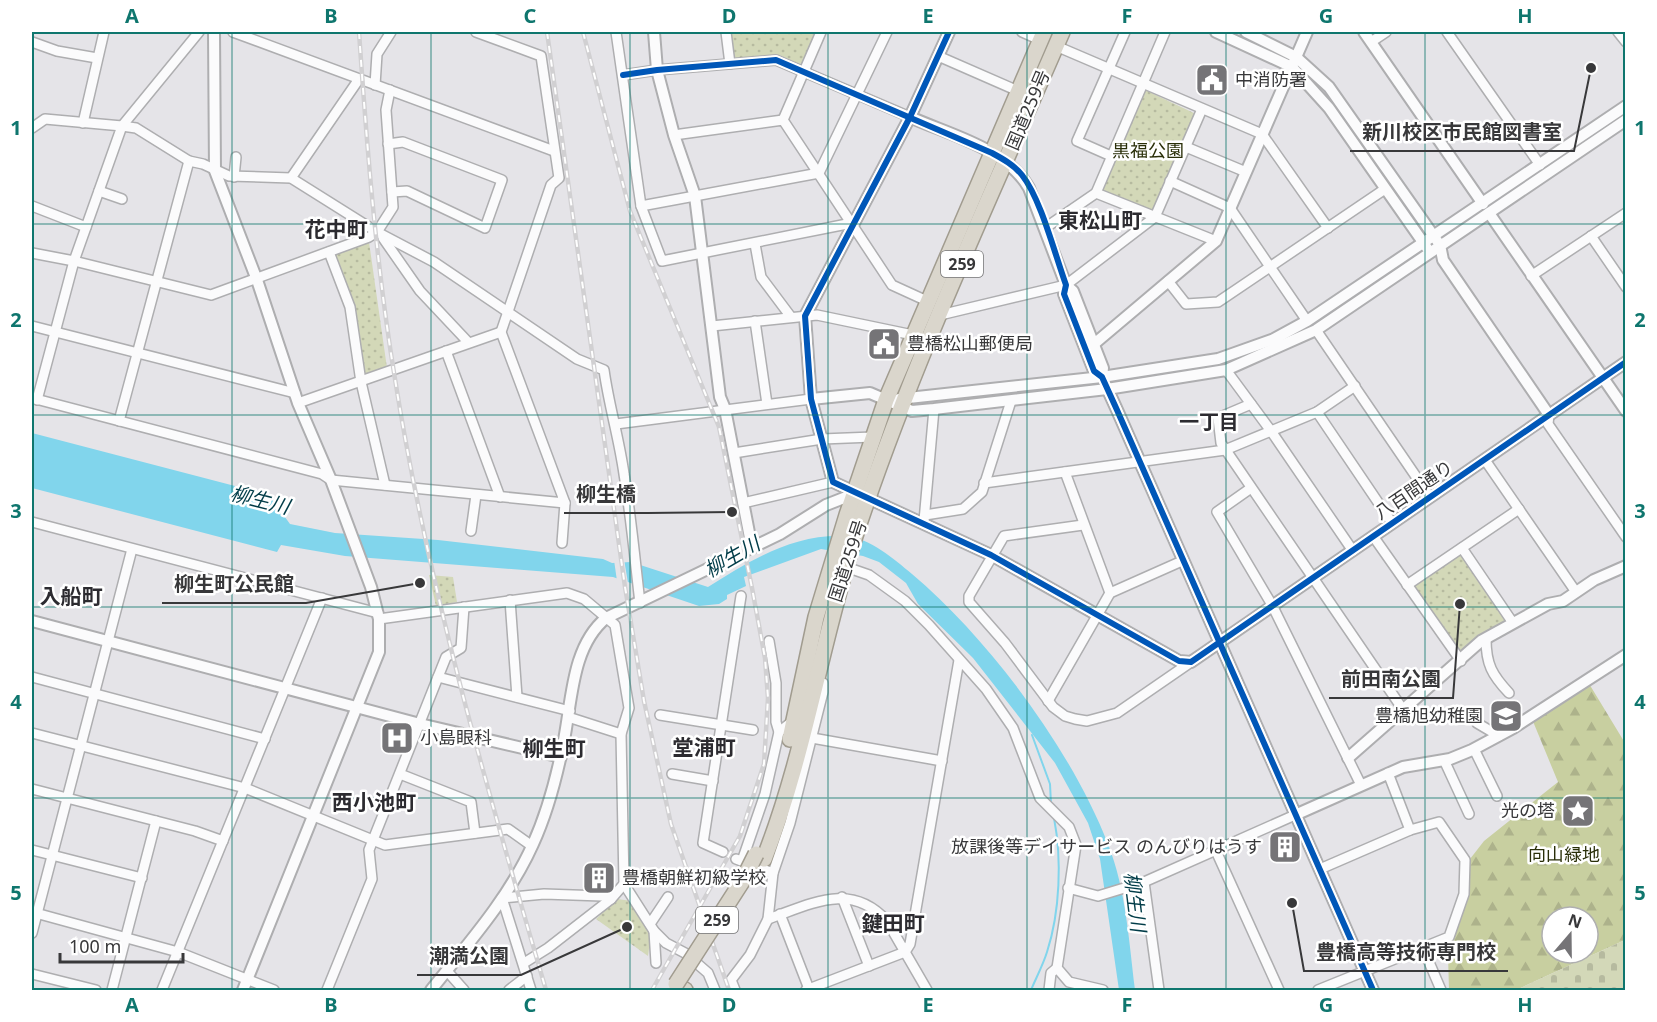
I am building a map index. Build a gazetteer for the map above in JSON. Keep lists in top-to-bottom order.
{
  "streets": {
    "highway": ["国道259号", "259"],
    "street": ["八百間通り"]
  },
  "districts": [
    "東松山町",
    "花中町",
    "一丁目",
    "入船町",
    "堂浦町",
    "柳生町",
    "西小池町",
    "鍵田町"
  ],
  "water": ["柳生川"],
  "parks": ["黒福公園", "向山緑地"],
  "places": {
    "other": [
      "新川校区市民館図書室",
      "柳生橋",
      "柳生町公民館",
      "前田南公園",
      "豊橋高等技術専門校",
      "潮満公園"
    ],
    "public building": ["中消防署", "豊橋松山郵便局"],
    "school or university": ["豊橋旭幼稚園"],
    "hospital": ["小島眼科"],
    "place": ["光の塔"],
    "building": ["放課後等デイサービス のんびりはうす", "豊橋朝鮮初級学校"]
  },
  "scale_bar": "100 m",
  "north": "top",
  "grid": {
    "columns": [
      "A",
      "B",
      "C",
      "D",
      "E",
      "F",
      "G",
      "H"
    ],
    "rows": [
      "1",
      "2",
      "3",
      "4",
      "5"
    ]
  }
}
